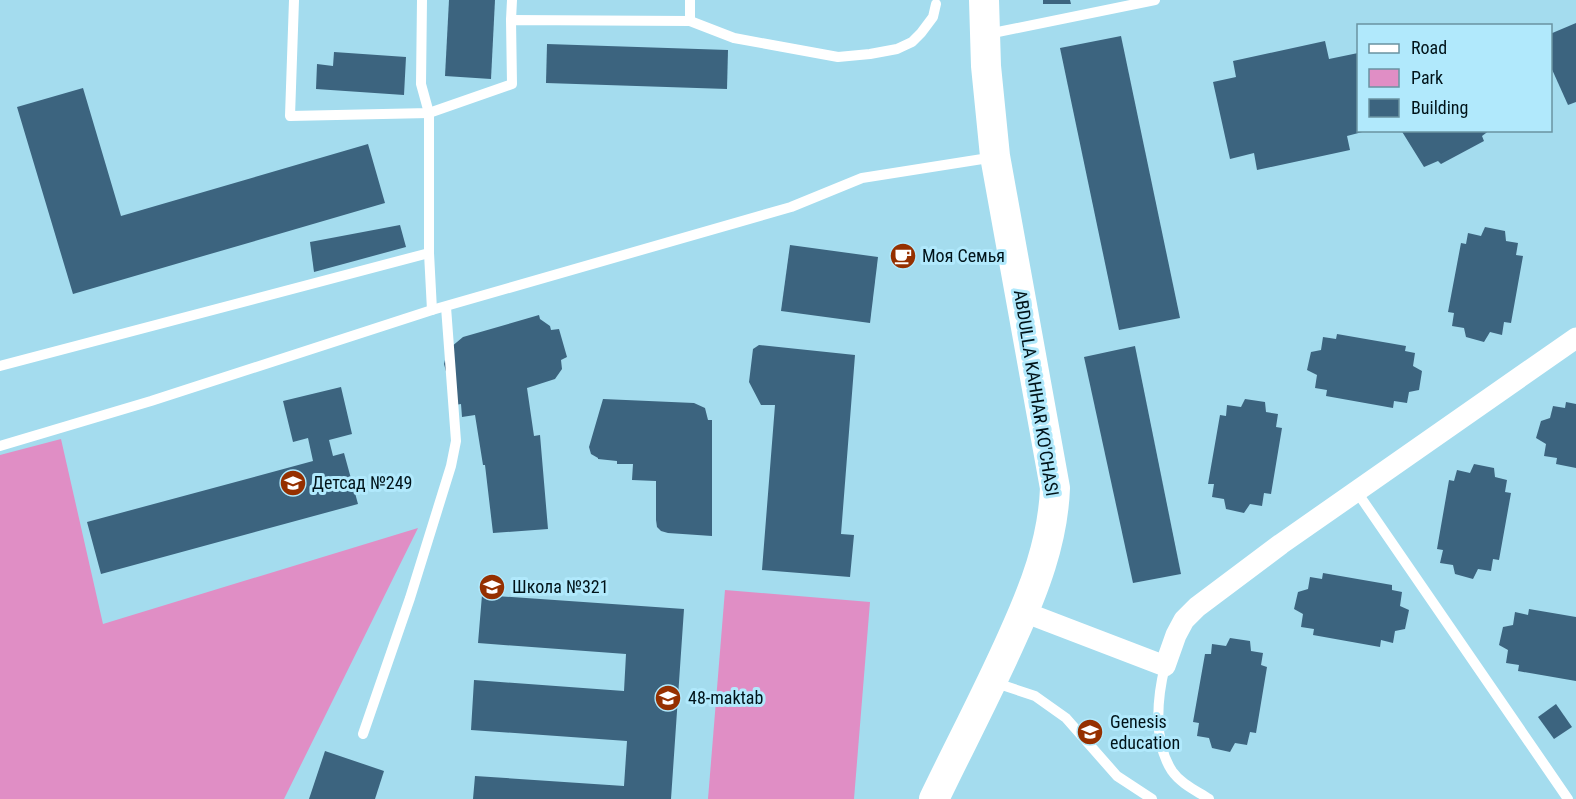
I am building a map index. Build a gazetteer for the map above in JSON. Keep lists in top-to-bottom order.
{
  "streets": {
    "street": ["ABDULLA KAHHAR KO'CHASI"]
  },
  "places": {
    "cafe": ["Моя Семья"],
    "school or university": [
      "Детсад №249",
      "Школа №321",
      "48-maktab",
      "Genesis education"
    ]
  },
  "legend": ["Road", "Park", "Building"]
}
